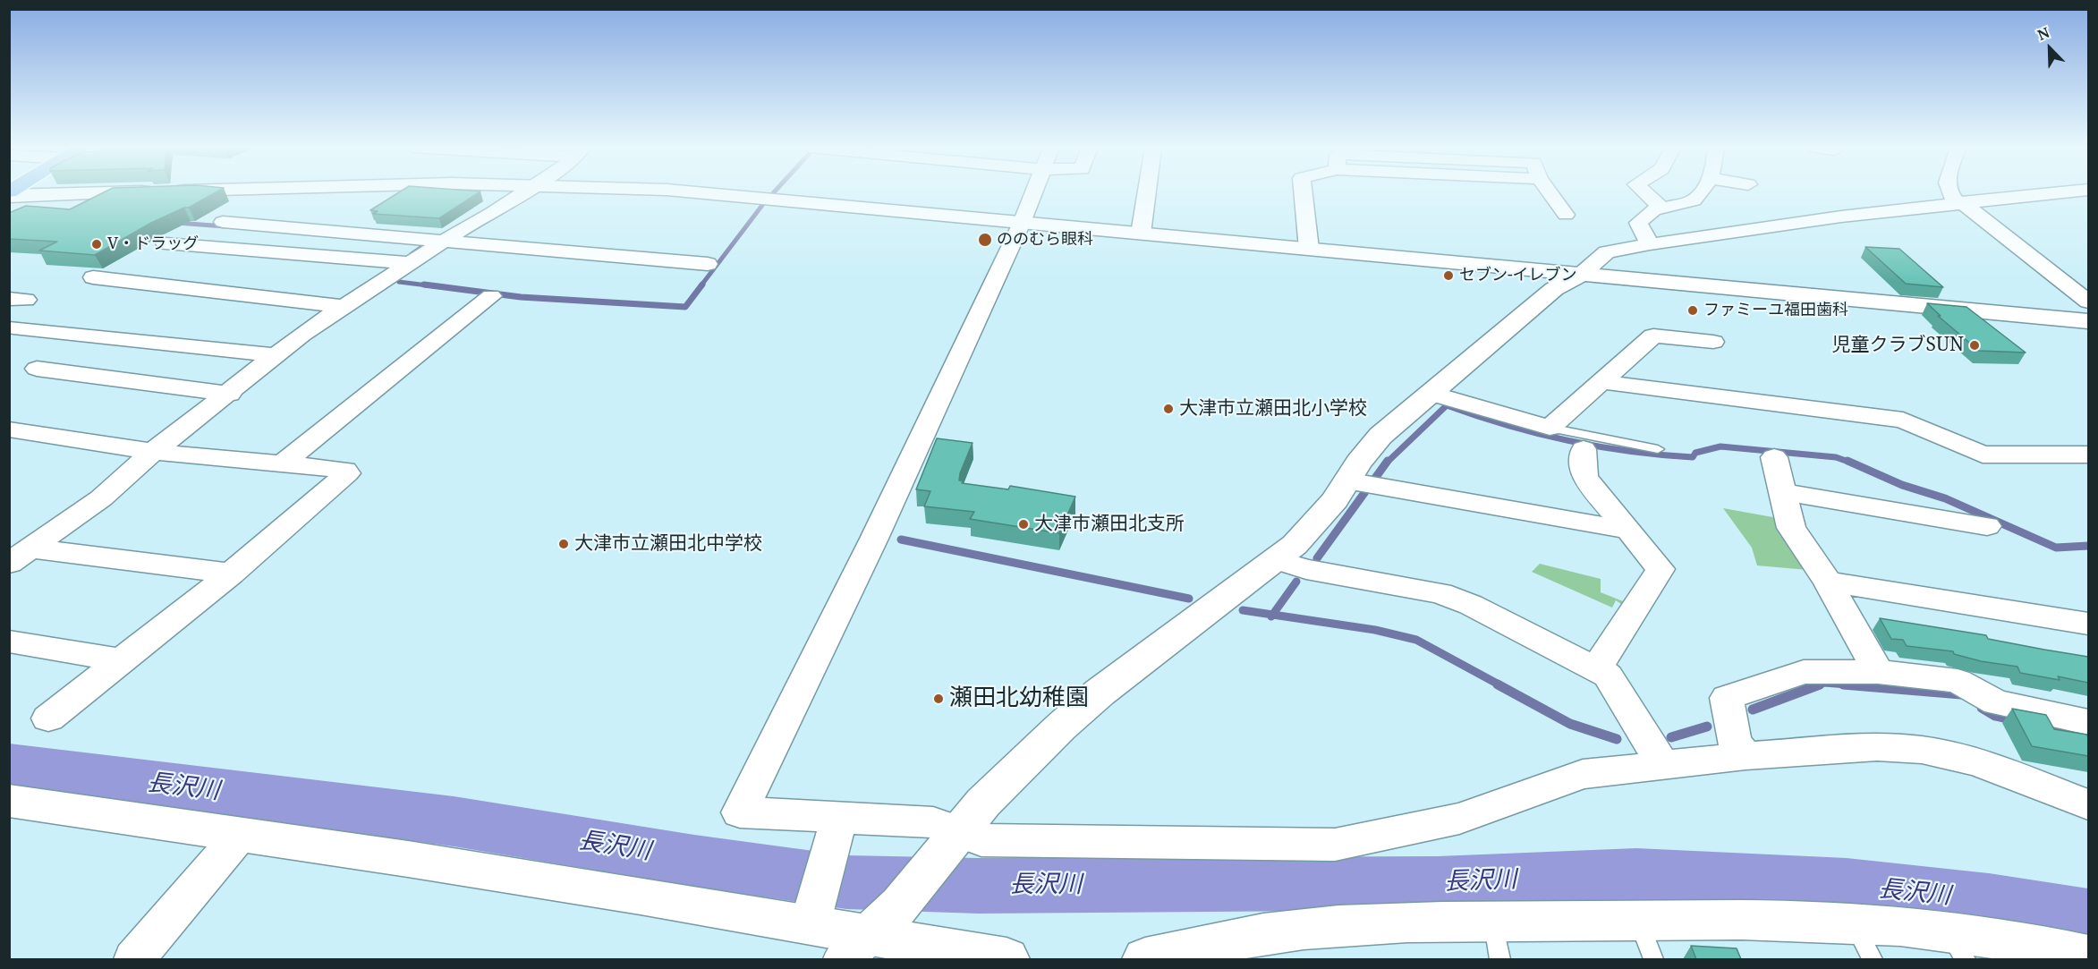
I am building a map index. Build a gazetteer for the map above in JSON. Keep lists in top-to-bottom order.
{
  "water": ["長沢川"],
  "places": [
    "ののむら眼科",
    "V・ドラッグ",
    "セブン-イレブン",
    "ファミーユ福田歯科",
    "児童クラブSUN",
    "大津市立瀬田北小学校",
    "大津市瀬田北支所",
    "大津市立瀬田北中学校",
    "瀬田北幼稚園"
  ],
  "north": "top left"
}
